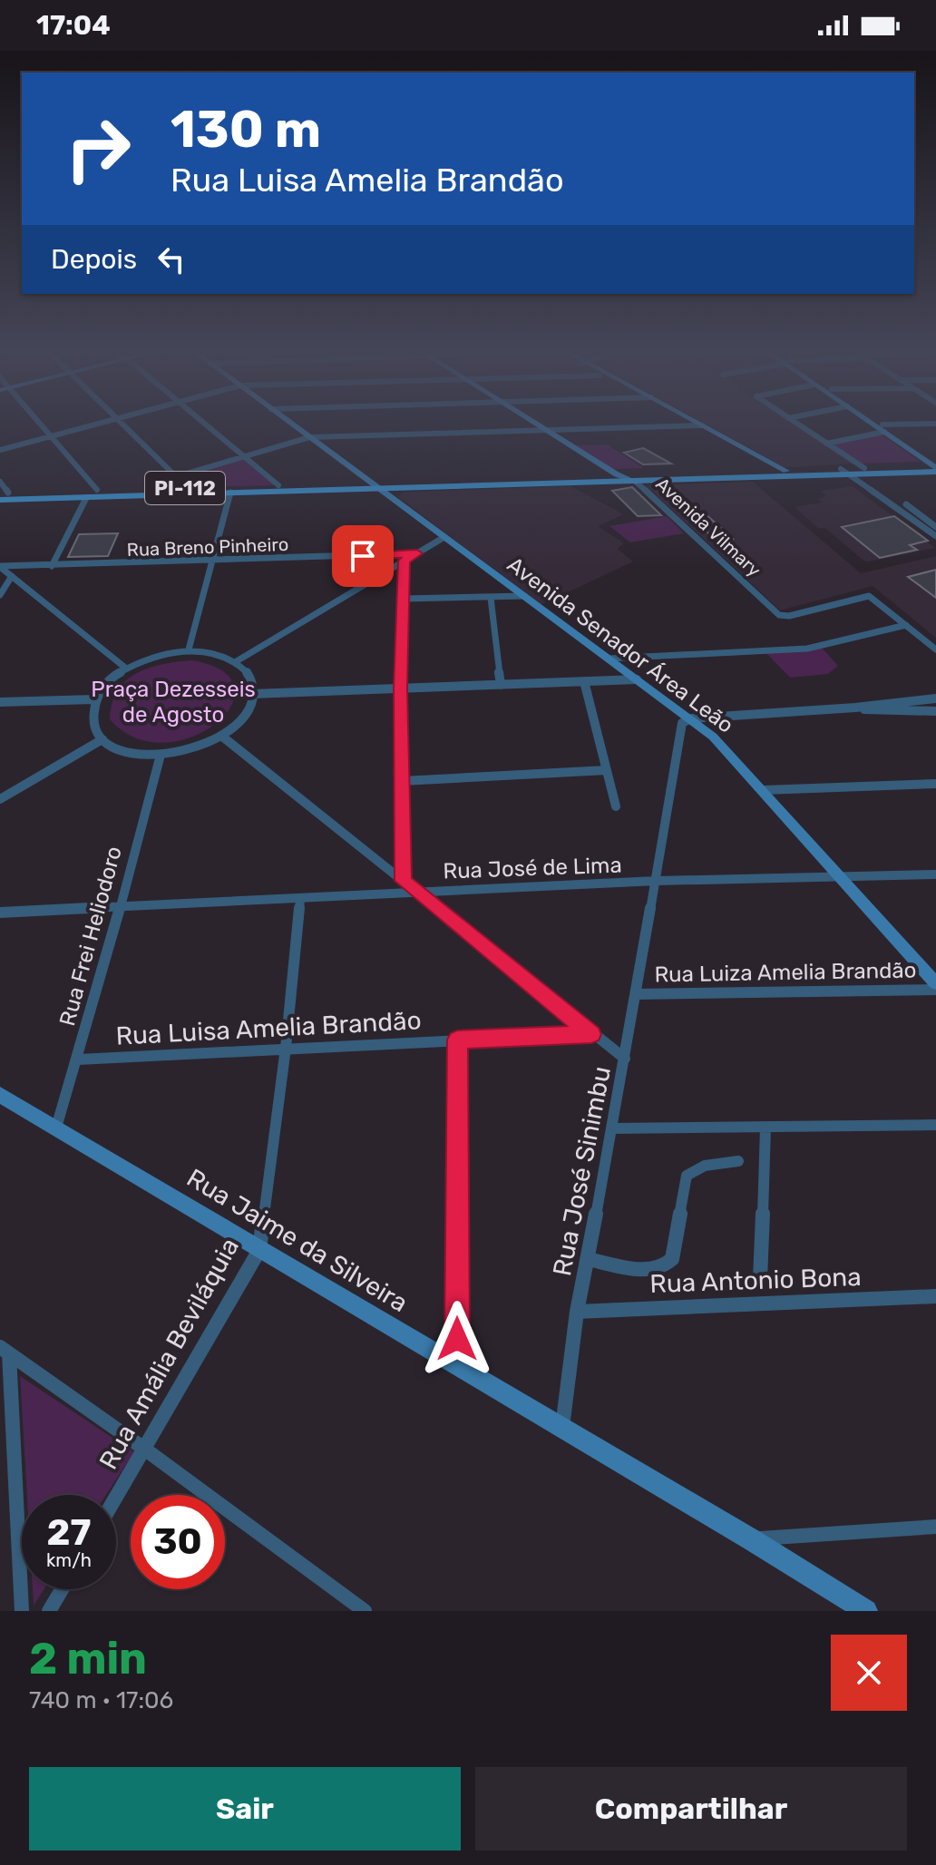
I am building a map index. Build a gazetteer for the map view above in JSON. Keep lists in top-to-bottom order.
{
  "streets": {
    "main road": ["PI-112"],
    "street": [
      "Avenida Vilmary",
      "Rua Breno Pinheiro",
      "Avenida Senador Área Leão",
      "Rua José de Lima",
      "Rua Frei Heliodoro",
      "Rua Luiza Amelia Brandão",
      "Rua Luisa Amelia Brandão",
      "Rua José Sinimbu",
      "Rua Jaime da Silveira",
      "Rua Antonio Bona",
      "Rua Amália Beviláquia"
    ]
  },
  "crossings": [
    ["PI-112", "Avenida Vilmary"],
    ["PI-112", "Avenida Senador Área Leão"],
    ["Avenida Senador Área Leão", "Rua José de Lima"],
    ["Avenida Senador Área Leão", "Rua José Sinimbu"],
    ["Rua José de Lima", "Rua Frei Heliodoro"],
    ["Rua José de Lima", "Rua José Sinimbu"],
    ["Rua José de Lima", "Rua Amália Beviláquia"],
    ["Rua Frei Heliodoro", "Rua Luisa Amelia Brandão"],
    ["Rua Frei Heliodoro", "Rua Jaime da Silveira"],
    ["Rua Luiza Amelia Brandão", "Rua José Sinimbu"],
    ["Rua Luisa Amelia Brandão", "Rua Amália Beviláquia"],
    ["Rua José Sinimbu", "Rua Jaime da Silveira"],
    ["Rua José Sinimbu", "Rua Antonio Bona"],
    ["Rua Jaime da Silveira", "Rua Amália Beviláquia"]
  ],
  "parks": ["Praça Dezesseis de Agosto"],
  "page": {
    "status": "17:04",
    "turn": ["130 m", "Rua Luisa Amelia Brandão"],
    "then": "Depois",
    "speed": "27 km/h",
    "limit": "30",
    "heading": ["2 min", "740 m · 17:06"],
    "buttons": ["Sair", "Compartilhar"]
  }
}
